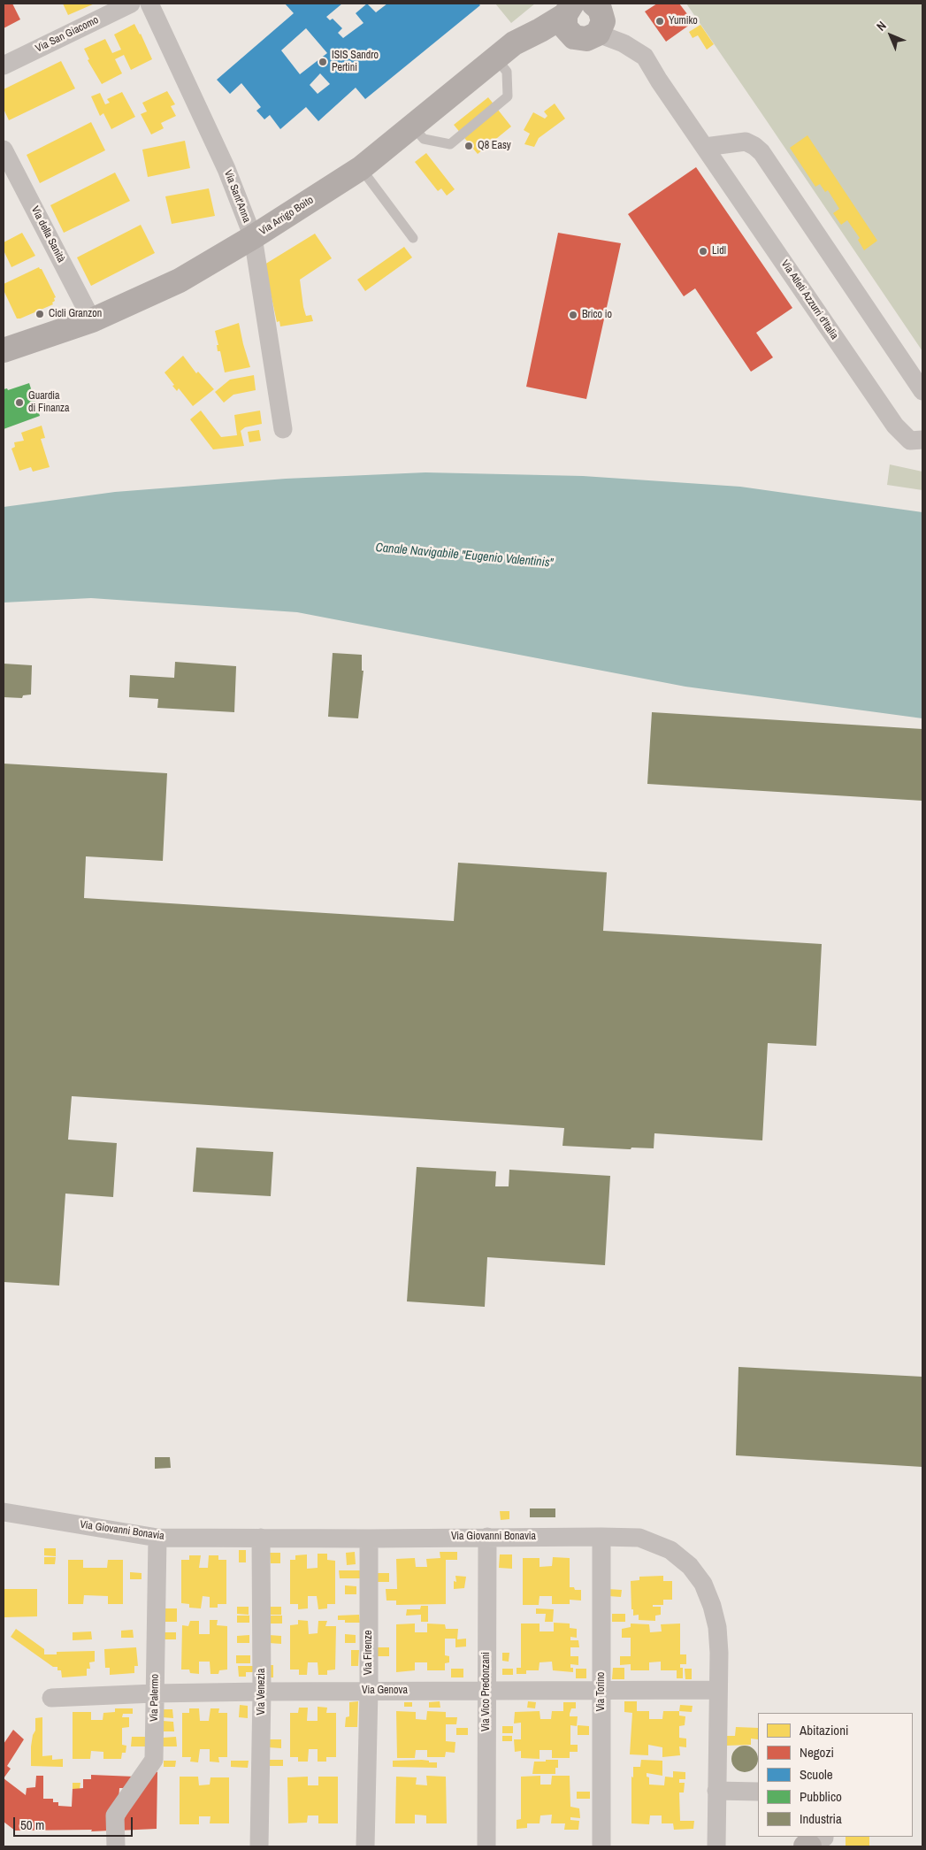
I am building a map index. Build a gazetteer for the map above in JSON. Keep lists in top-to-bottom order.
{
  "streets": {
    "main road": ["Via Arrigo Boito"],
    "street": [
      "Via San Giacomo",
      "Via Sant'Anna",
      "Via della Sanità",
      "Via Atleti Azzurri d'Italia",
      "Via Giovanni Bonavia",
      "Via Firenze",
      "Via Genova",
      "Via Venezia",
      "Via Vico Predonzani",
      "Via Torino",
      "Via Palermo"
    ]
  },
  "crossings": [
    ["Via Sant'Anna", "Via Arrigo Boito"],
    ["Via Arrigo Boito", "Via della Sanità"],
    ["Via Arrigo Boito", "Via Atleti Azzurri d'Italia"],
    ["Via Giovanni Bonavia", "Via Firenze"],
    ["Via Giovanni Bonavia", "Via Genova"],
    ["Via Giovanni Bonavia", "Via Venezia"],
    ["Via Giovanni Bonavia", "Via Vico Predonzani"],
    ["Via Giovanni Bonavia", "Via Torino"],
    ["Via Giovanni Bonavia", "Via Palermo"],
    ["Via Firenze", "Via Genova"],
    ["Via Genova", "Via Venezia"],
    ["Via Genova", "Via Vico Predonzani"],
    ["Via Genova", "Via Torino"],
    ["Via Genova", "Via Palermo"]
  ],
  "water": ["Canale Navigabile \"Eugenio Valentinis\""],
  "places": [
    "Yumiko",
    "ISIS Sandro Pertini",
    "Q8 Easy",
    "Lidl",
    "Cicli Granzon",
    "Brico io",
    "Guardia di Finanza"
  ],
  "legend": [
    "Abitazioni",
    "Negozi",
    "Scuole",
    "Pubblico",
    "Industria"
  ],
  "scale_bar": "50 m",
  "north": "top left"
}
